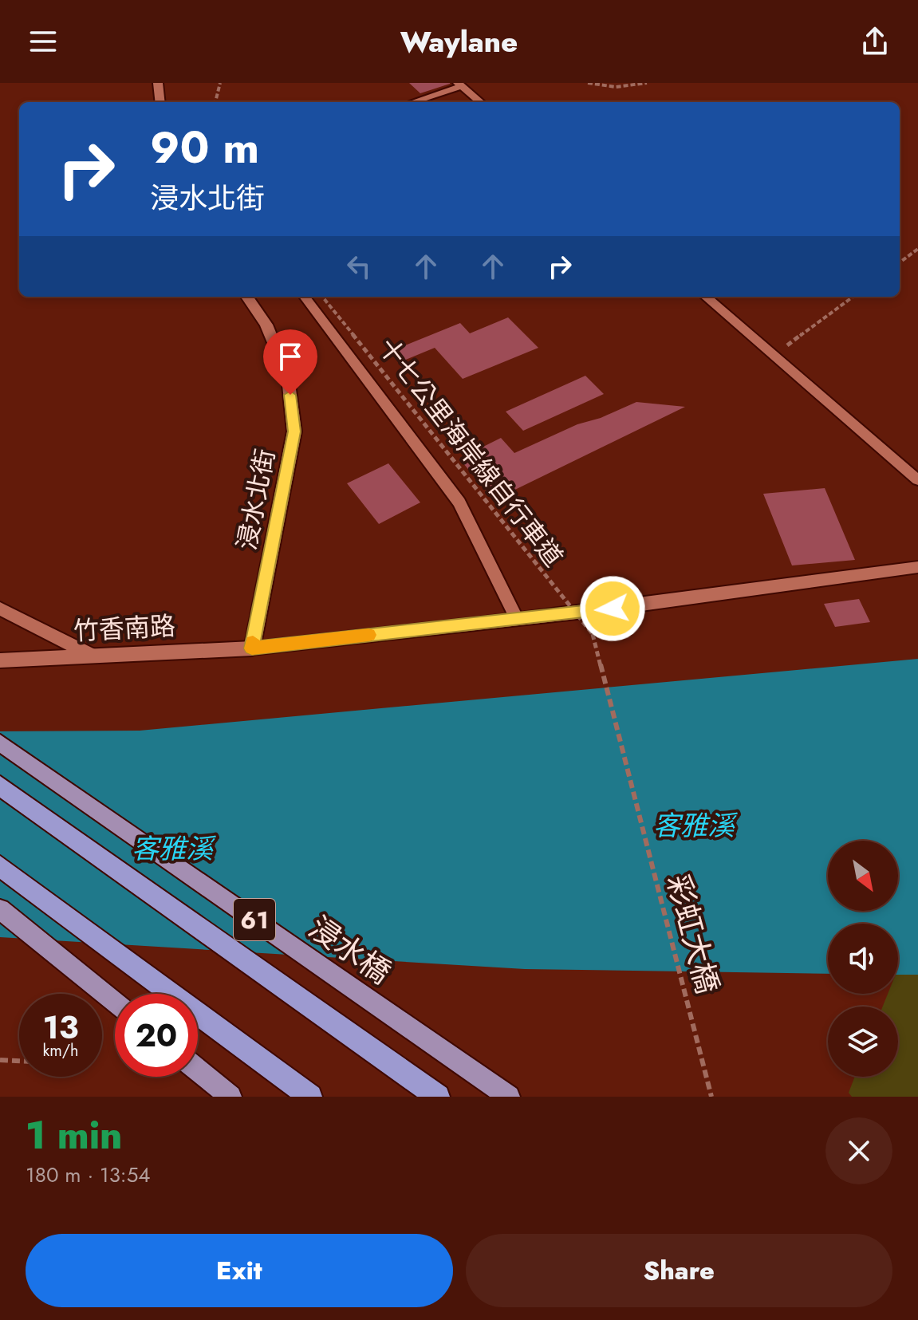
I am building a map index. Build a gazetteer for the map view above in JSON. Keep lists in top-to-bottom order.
{
  "streets": {
    "highway": ["61"],
    "main road": ["浸水橋"],
    "street": ["浸水北街", "竹香南路"],
    "path": ["十七公里海岸線自行車道", "彩虹大橋"]
  },
  "crossings": [
    ["十七公里海岸線自行車道", "彩虹大橋"],
    ["浸水北街", "竹香南路"]
  ],
  "water": ["客雅溪"],
  "north": "bottom right",
  "page": {
    "header": "Waylane",
    "turn": ["90 m", "浸水北街"],
    "speed": "13 km/h",
    "limit": "20",
    "heading": ["1 min", "180 m · 13:54"],
    "buttons": ["Exit", "Share"]
  }
}
